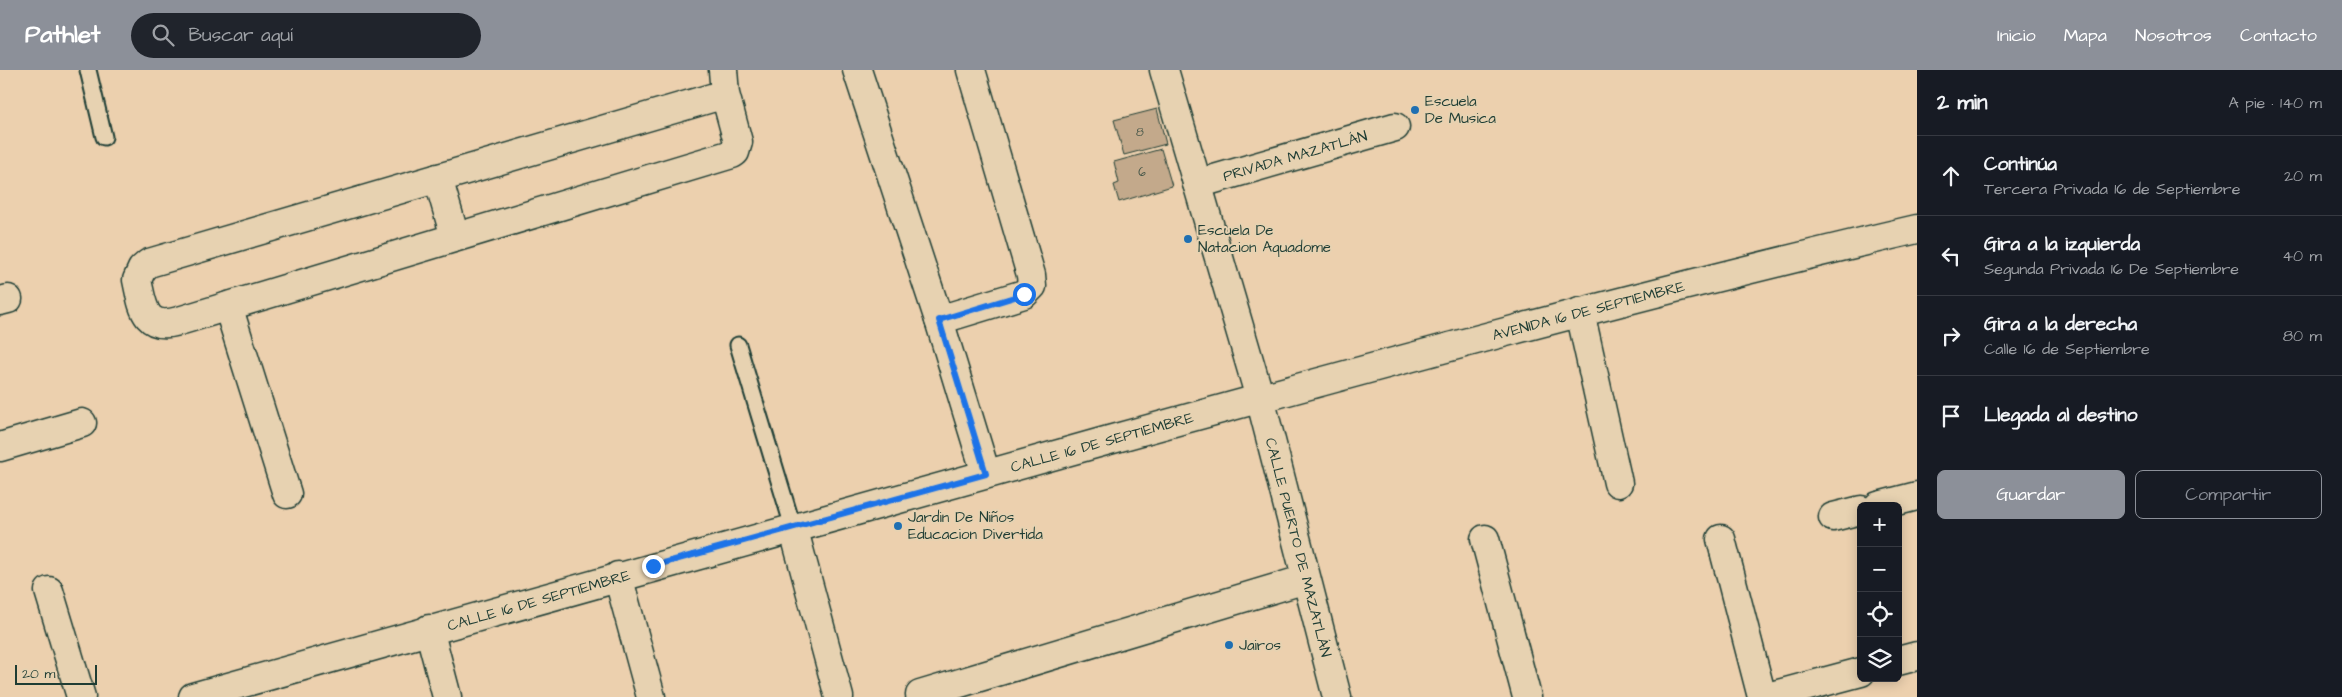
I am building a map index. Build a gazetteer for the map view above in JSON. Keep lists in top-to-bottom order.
{
  "streets": {
    "street": [
      "PRIVADA MAZATLÁN",
      "AVENIDA 16 DE SEPTIEMBRE",
      "CALLE 16 DE SEPTIEMBRE",
      "CALLE PUERTO DE MAZATLÁN"
    ]
  },
  "crossings": [
    ["PRIVADA MAZATLÁN", "CALLE PUERTO DE MAZATLÁN"],
    ["AVENIDA 16 DE SEPTIEMBRE", "CALLE 16 DE SEPTIEMBRE"],
    ["AVENIDA 16 DE SEPTIEMBRE", "CALLE PUERTO DE MAZATLÁN"],
    ["CALLE 16 DE SEPTIEMBRE", "CALLE PUERTO DE MAZATLÁN"]
  ],
  "places": [
    "Escuela De Musica",
    "Escuela De Natacion Aquadome",
    "Jardin De Niños Educacion Divertida",
    "Jairos"
  ],
  "house_numbers": ["8", "6"],
  "scale_bar": "20 m",
  "page": {
    "header": "Pathlet",
    "search": "Buscar aquí",
    "nav": [
      "Inicio",
      "Mapa",
      "Nosotros",
      "Contacto"
    ],
    "heading": ["2 min", "A pie · 140 m"],
    "list": [
      ["Continúa", "Tercera Privada 16 de Septiembre", "20 m"],
      ["Gira a la izquierda", "Segunda Privada 16 De Septiembre", "40 m"],
      ["Gira a la derecha", "Calle 16 de Septiembre", "80 m"],
      "Llegada al destino"
    ],
    "buttons": ["Guardar", "Compartir"],
    "map_buttons": ["+", "−"],
    "scale": "20 m"
  }
}
